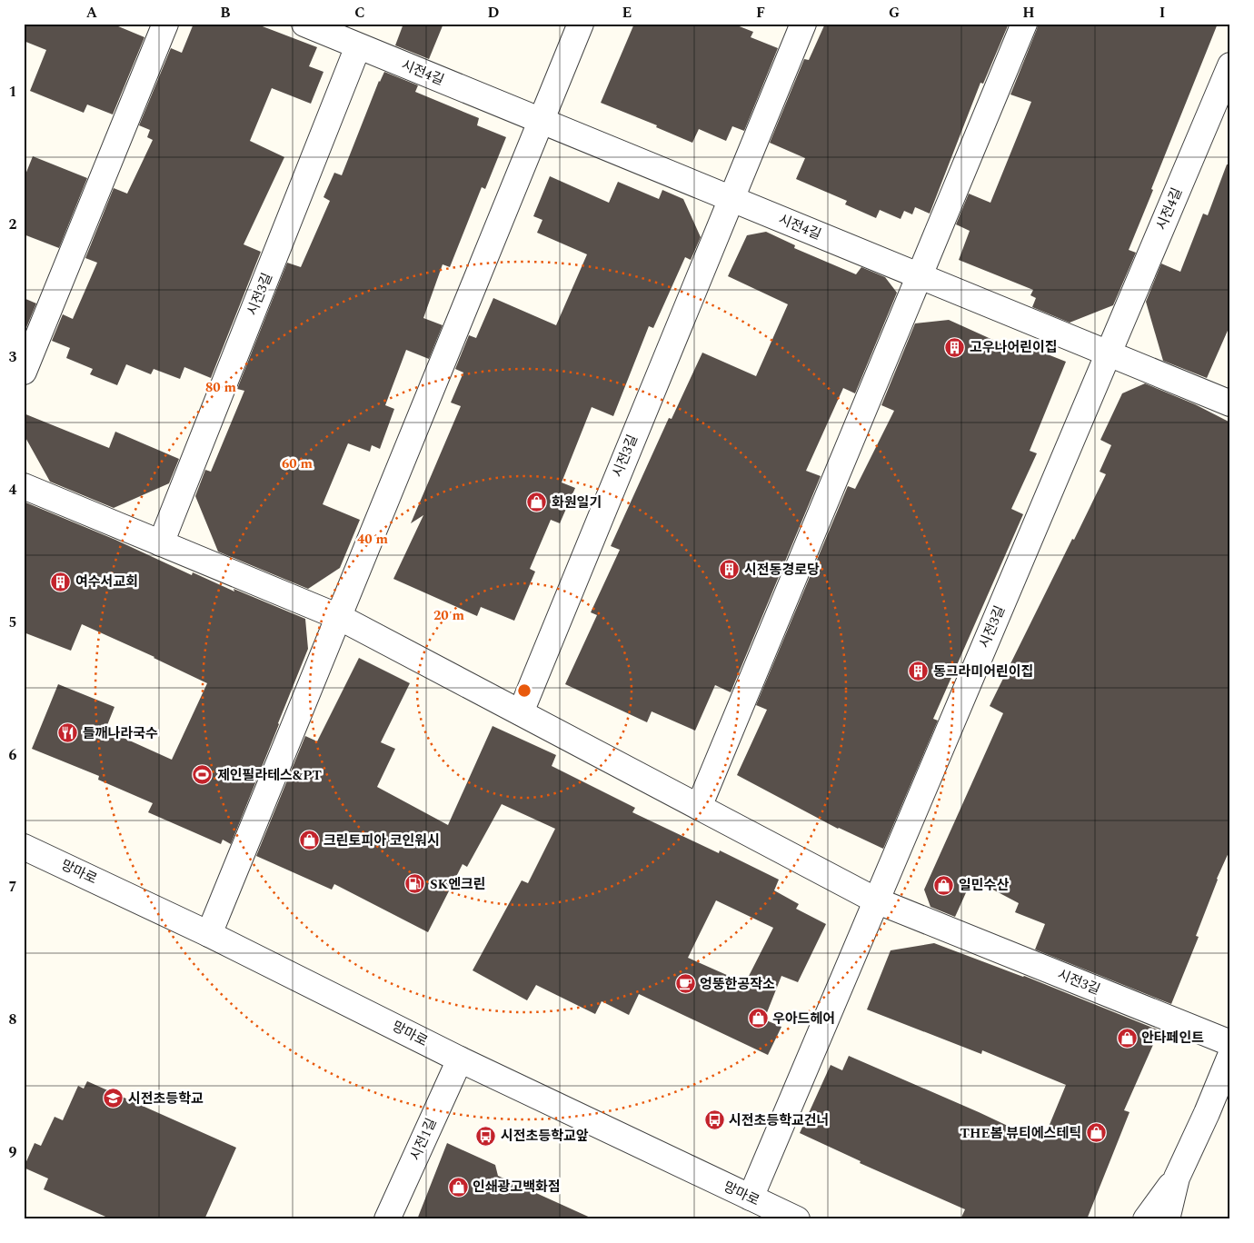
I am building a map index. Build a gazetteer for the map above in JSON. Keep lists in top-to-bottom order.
{
  "streets": {
    "street": [
      "시전4길",
      "시전3길",
      "망마로",
      "시전1길"
    ]
  },
  "crossings": [
    ["시전4길", "시전3길"],
    ["망마로", "시전1길"]
  ],
  "places": {
    "building": [
      "고우나어린이집",
      "시전동경로당",
      "여수서교회",
      "동그라미어린이집"
    ],
    "shop": [
      "화원일기",
      "크린토피아 코인워시",
      "일민수산",
      "우아드헤어",
      "안타페인트",
      "THE봄 뷰티에스테틱",
      "인쇄광고백화점"
    ],
    "restaurant": ["들깨나라국수"],
    "sports": ["제인필라테스&PT"],
    "fuel station": ["SK엔크린"],
    "cafe": ["엉뚱한공작소"],
    "school or university": ["시전초등학교"],
    "bus stop": ["시전초등학교건너", "시전초등학교앞"]
  },
  "grid": {
    "columns": [
      "A",
      "B",
      "C",
      "D",
      "E",
      "F",
      "G",
      "H",
      "I"
    ],
    "rows": [
      "1",
      "2",
      "3",
      "4",
      "5",
      "6",
      "7",
      "8",
      "9"
    ]
  },
  "rings": [
    "80 m",
    "60 m",
    "40 m",
    "20 m"
  ]
}
